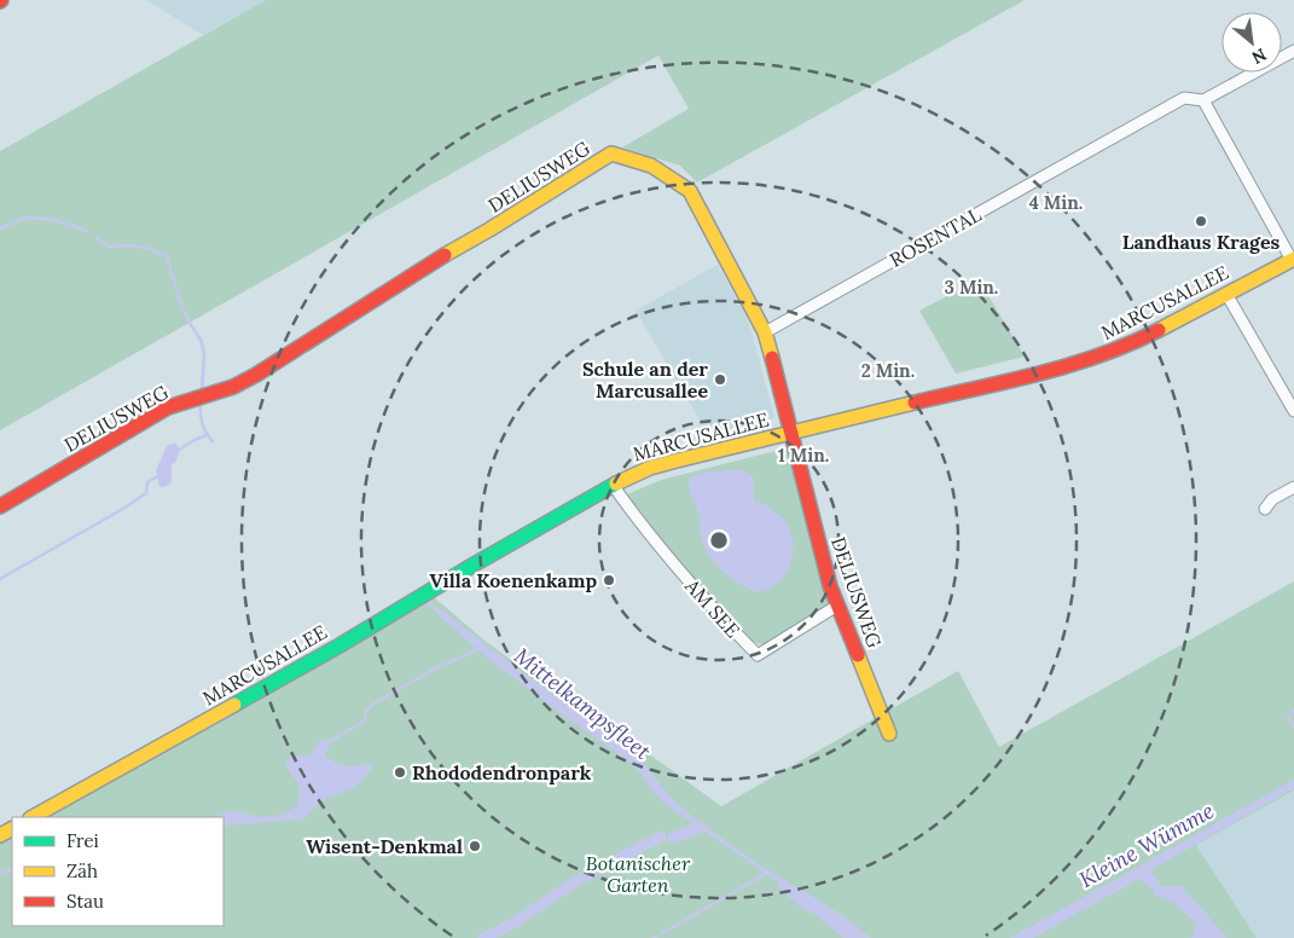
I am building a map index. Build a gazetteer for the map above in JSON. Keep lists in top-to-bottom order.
{
  "streets": {
    "street": [
      "DELIUSWEG",
      "ROSENTAL",
      "MARCUSALLEE",
      "AM SEE"
    ]
  },
  "crossings": [
    ["DELIUSWEG", "ROSENTAL"],
    ["DELIUSWEG", "MARCUSALLEE"],
    ["DELIUSWEG", "AM SEE"],
    ["MARCUSALLEE", "AM SEE"]
  ],
  "water": ["Mittelkampsfleet", "Kleine Wümme"],
  "parks": ["Botanischer Garten"],
  "places": [
    "Landhaus Krages",
    "Schule an der Marcusallee",
    "Villa Koenenkamp",
    "Rhododendronpark",
    "Wisent-Denkmal"
  ],
  "legend": ["Frei", "Zäh", "Stau"],
  "north": "bottom right",
  "rings": [
    "4 Min.",
    "3 Min.",
    "2 Min.",
    "1 Min."
  ]
}
